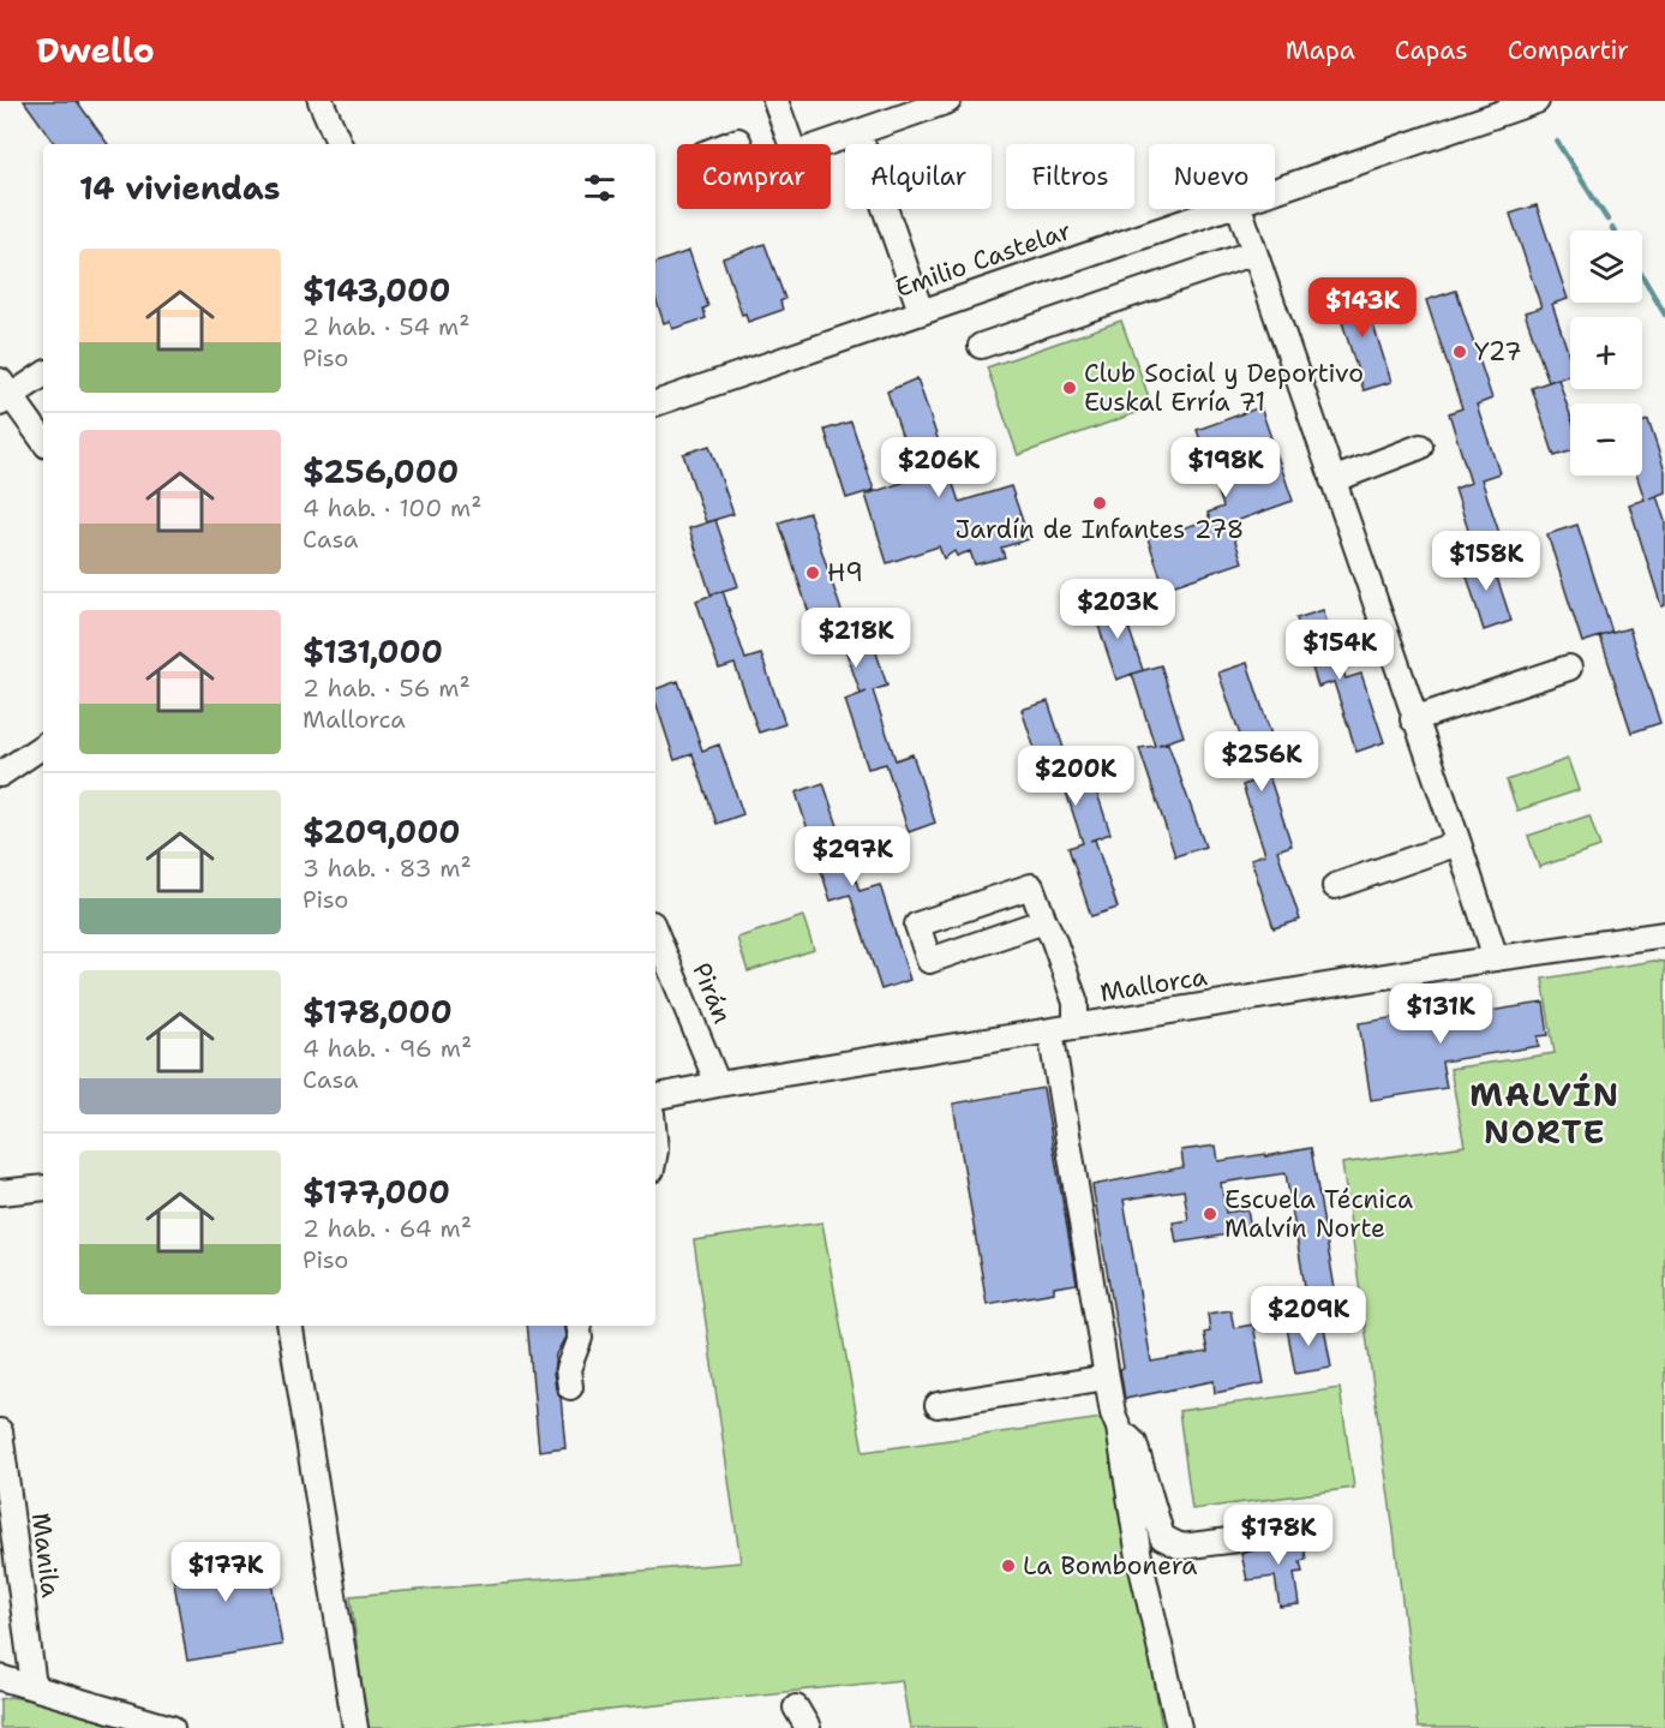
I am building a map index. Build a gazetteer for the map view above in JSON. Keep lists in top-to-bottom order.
{
  "streets": {
    "street": [
      "Emilio Castelar",
      "Mallorca",
      "Pirán",
      "Manila"
    ]
  },
  "crossings": [
    ["Mallorca", "Pirán"]
  ],
  "districts": ["MALVÍN NORTE"],
  "places": [
    "Y27",
    "Club Social y Deportivo Euskal Erría 71",
    "Jardín de Infantes 278",
    "H9",
    "Escuela Técnica Malvín Norte",
    "La Bombonera"
  ],
  "page": {
    "header": "Dwello",
    "nav": ["Mapa", "Capas", "Compartir"],
    "chip": [
      "Comprar",
      "Alquilar",
      "Filtros",
      "Nuevo"
    ],
    "heading": "14 viviendas",
    "map_buttons": ["+", "−"],
    "list": [
      {
        "name": "$143,000",
        "note": "2 hab. · 54 m² · Piso"
      },
      {
        "name": "$256,000",
        "note": "4 hab. · 100 m² · Casa"
      },
      {
        "name": "$131,000",
        "note": "2 hab. · 56 m² · Mallorca"
      },
      {
        "name": "$209,000",
        "note": "3 hab. · 83 m² · Piso"
      },
      {
        "name": "$178,000",
        "note": "4 hab. · 96 m² · Casa"
      },
      {
        "name": "$177,000",
        "note": "2 hab. · 64 m² · Piso"
      }
    ],
    "price": [
      "$143K",
      "$206K",
      "$198K",
      "$158K",
      "$203K",
      "$218K",
      "$154K",
      "$256K",
      "$200K",
      "$297K",
      "$131K",
      "$209K",
      "$178K",
      "$177K"
    ]
  }
}
